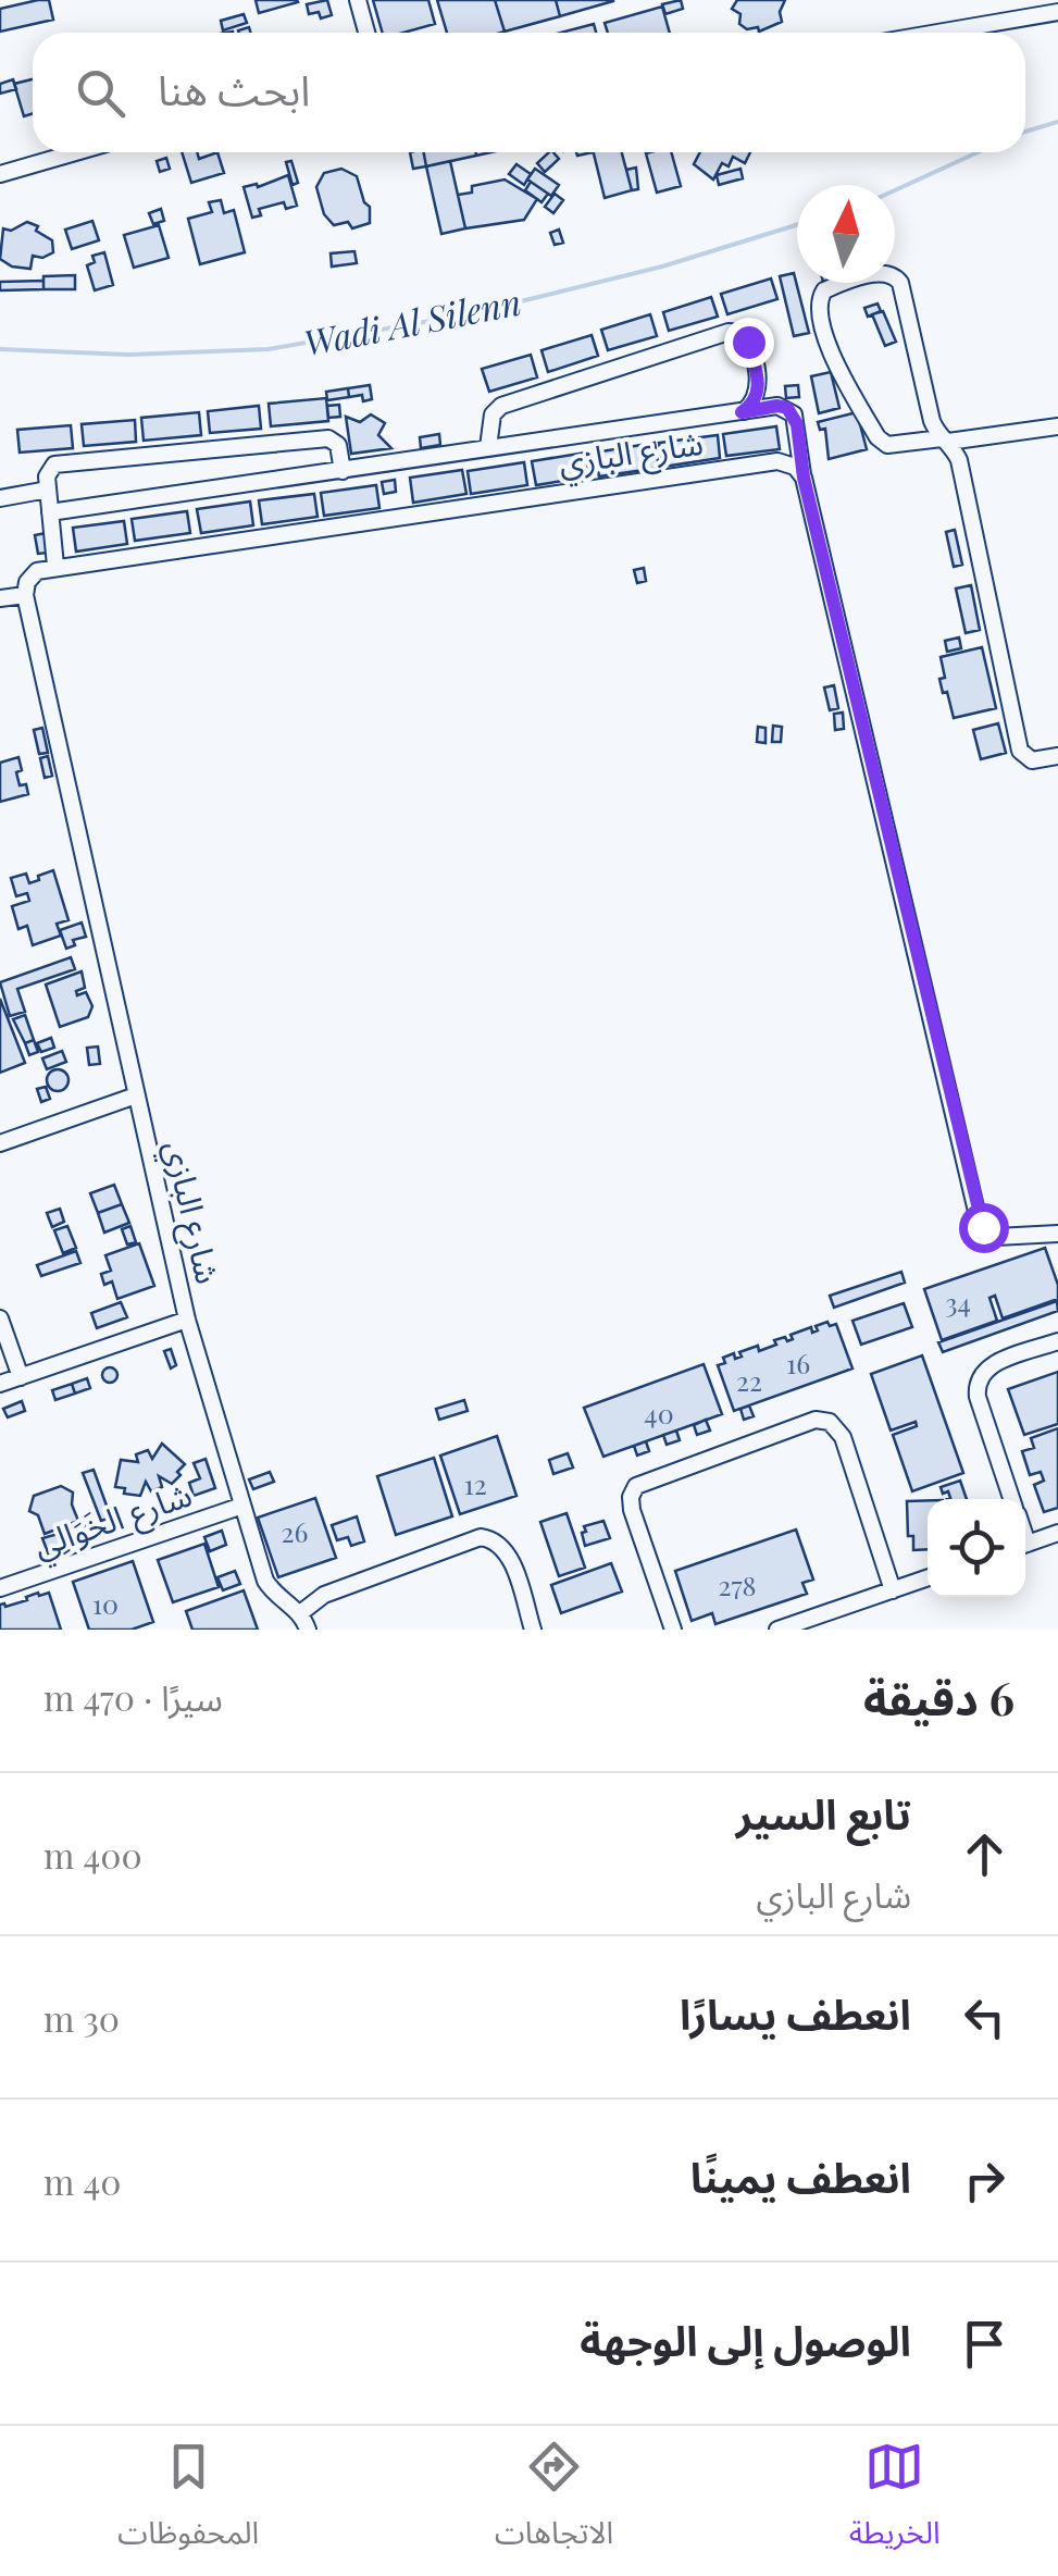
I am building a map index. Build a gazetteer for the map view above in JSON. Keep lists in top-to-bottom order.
{
  "streets": {
    "street": ["شارع البازي", "شارع الخَوَالِي"]
  },
  "crossings": [
    ["شارع البازي", "شارع الخَوَالِي"]
  ],
  "water": ["Wadi Al Silenn"],
  "house_numbers": [
    "34",
    "16",
    "22",
    "40",
    "12",
    "26",
    "278",
    "10"
  ],
  "north": "top",
  "page": {
    "search": "ابحث هنا",
    "heading": ["6 دقيقة", "سيرًا · 470 m"],
    "list": [
      ["تابع السير", "شارع البازي", "400 m"],
      ["انعطف يسارًا", "30 m"],
      ["انعطف يمينًا", "40 m"],
      "الوصول إلى الوجهة"
    ],
    "nav": ["الخريطة", "الاتجاهات", "المحفوظات"]
  }
}
